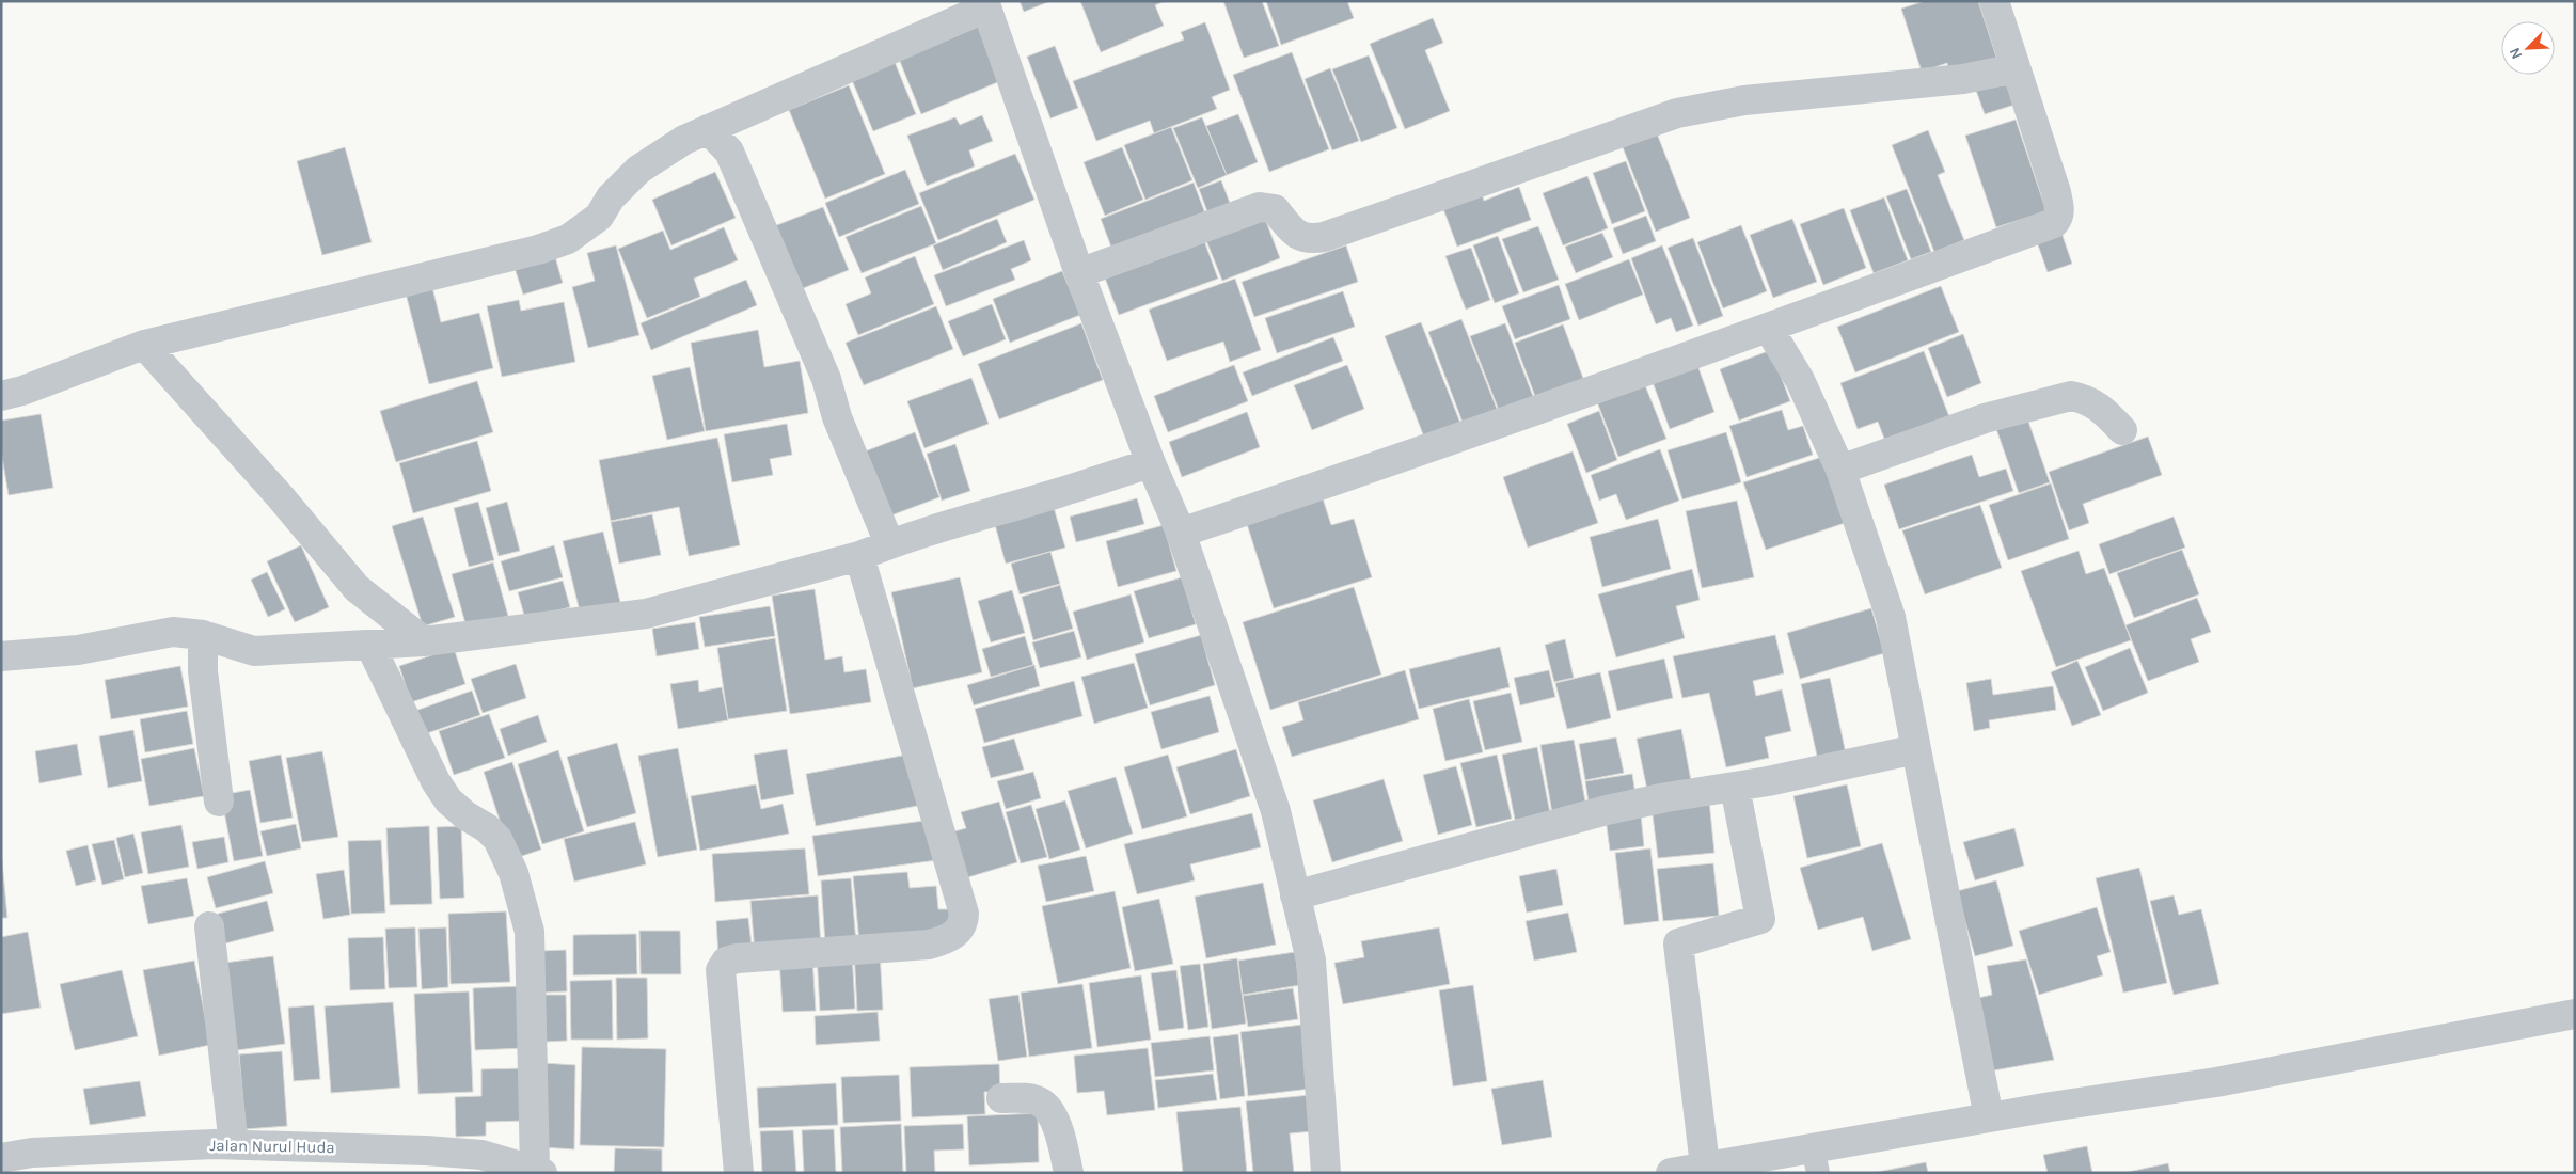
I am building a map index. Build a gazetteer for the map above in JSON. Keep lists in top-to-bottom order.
{
  "streets": {
    "street": ["Jalan Nurul Huda"]
  },
  "north": "bottom left"
}
